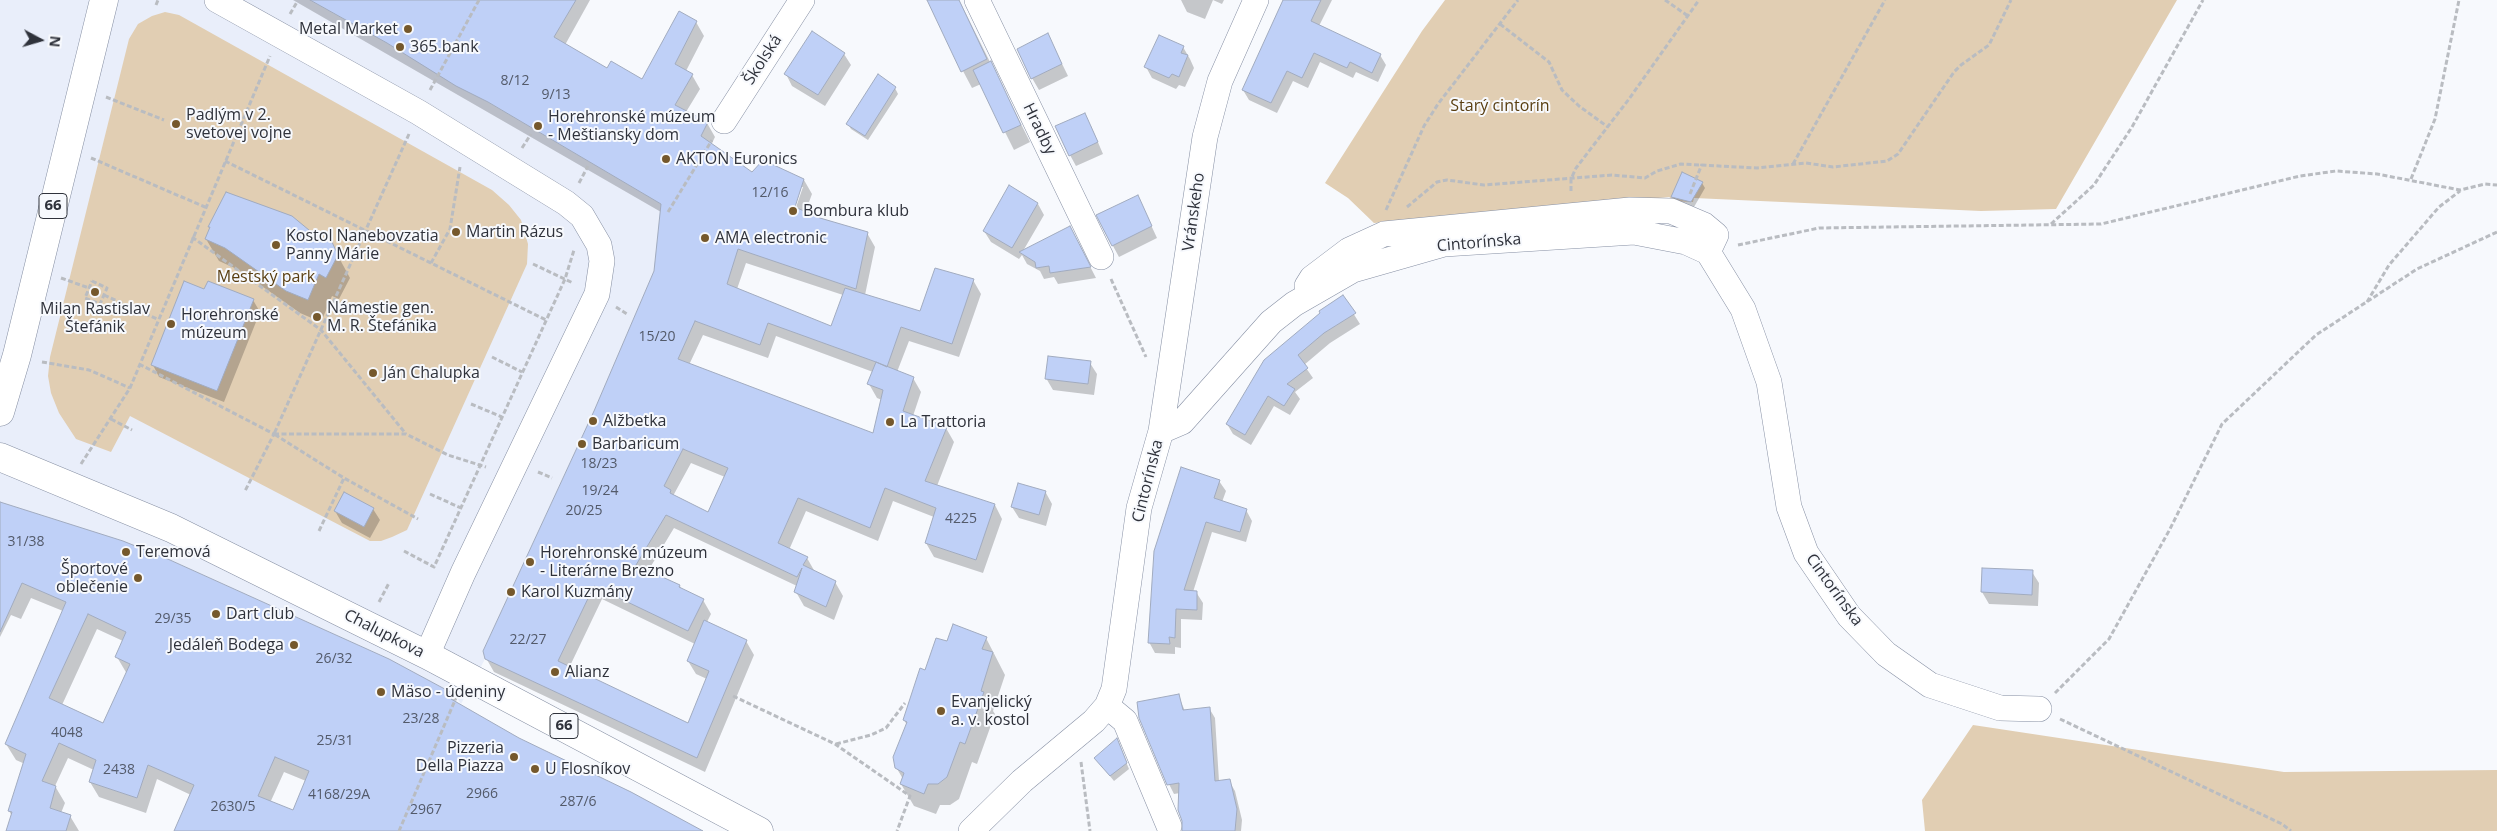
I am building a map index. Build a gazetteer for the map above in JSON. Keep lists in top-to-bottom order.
{
  "streets": {
    "main road": ["66", "Chalupkova"],
    "street": [
      "Školská",
      "Hradby",
      "Vránskeho",
      "Cintorínska"
    ]
  },
  "crossings": [
    ["Vránskeho", "Cintorínska"]
  ],
  "parks": ["Starý cintorín", "Mestský park"],
  "places": [
    "Metal Market",
    "365.bank",
    "Padlým v 2. svetovej vojne",
    "Horehronské múzeum - Meštiansky dom",
    "AKTON Euronics",
    "Bombura klub",
    "Martin Rázus",
    "AMA electronic",
    "Kostol Nanebovzatia Panny Márie",
    "Milan Rastislav Štefánik",
    "Námestie gen. M. R. Štefánika",
    "Horehronské múzeum",
    "Ján Chalupka",
    "Alžbetka",
    "La Trattoria",
    "Barbaricum",
    "Teremová",
    "Horehronské múzeum - Literárne Brezno",
    "Športové oblečenie",
    "Karol Kuzmány",
    "Dart club",
    "Jedáleň Bodega",
    "Alianz",
    "Mäso - údeniny",
    "Evanjelický a. v. kostol",
    "Pizzeria Della Piazza",
    "U Flosníkov"
  ],
  "house_numbers": [
    "8/12",
    "9/13",
    "12/16",
    "15/20",
    "18/23",
    "19/24",
    "20/25",
    "4225",
    "31/38",
    "29/35",
    "22/27",
    "26/32",
    "23/28",
    "4048",
    "25/31",
    "2438",
    "2966",
    "4168/29A",
    "287/6",
    "2630/5",
    "2967"
  ],
  "north": "right"
}
